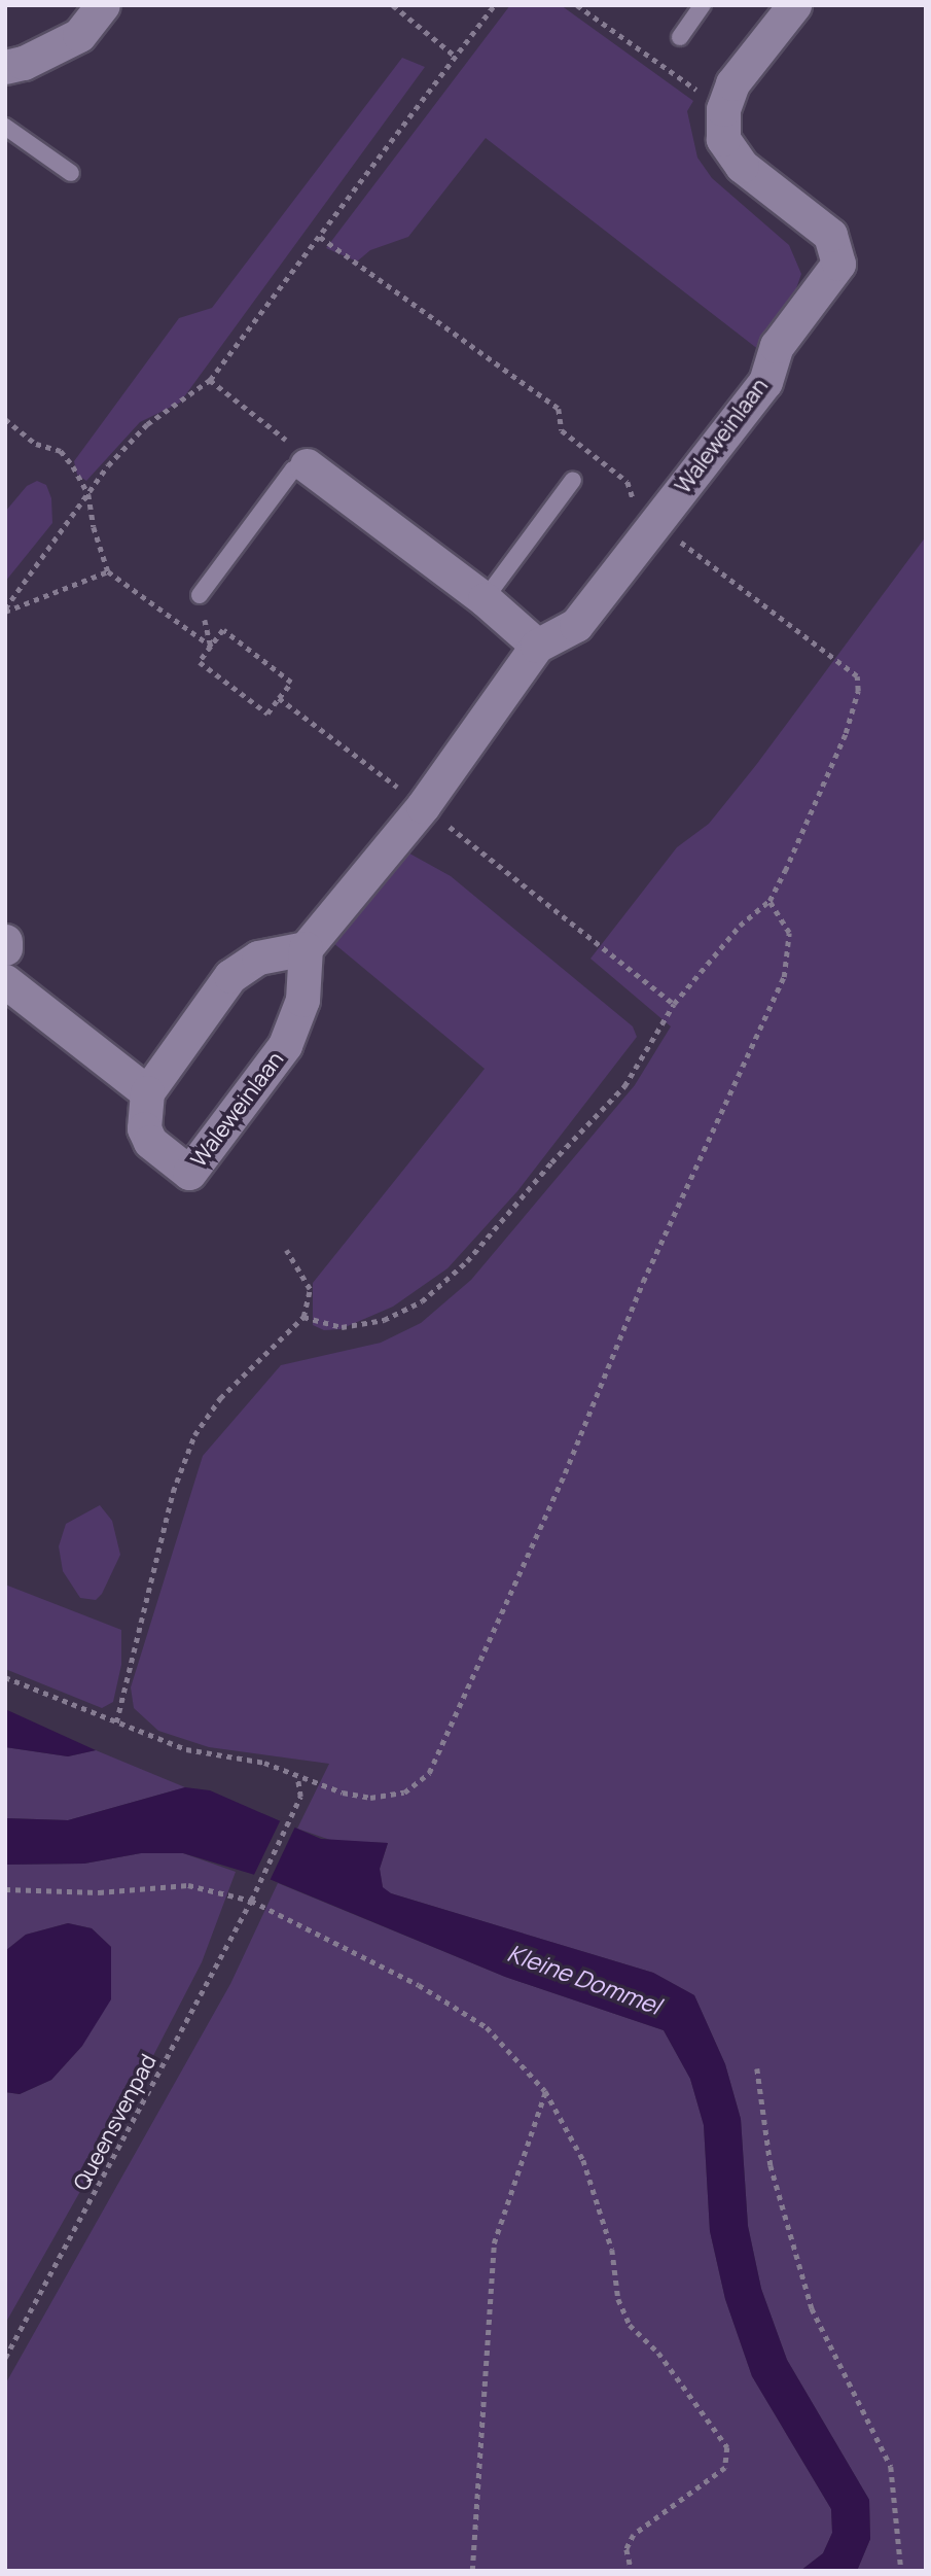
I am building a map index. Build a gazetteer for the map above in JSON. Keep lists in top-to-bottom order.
{
  "streets": {
    "street": ["Waleweinlaan"],
    "path": ["Queensvenpad"]
  },
  "water": ["Kleine Dommel"]
}
